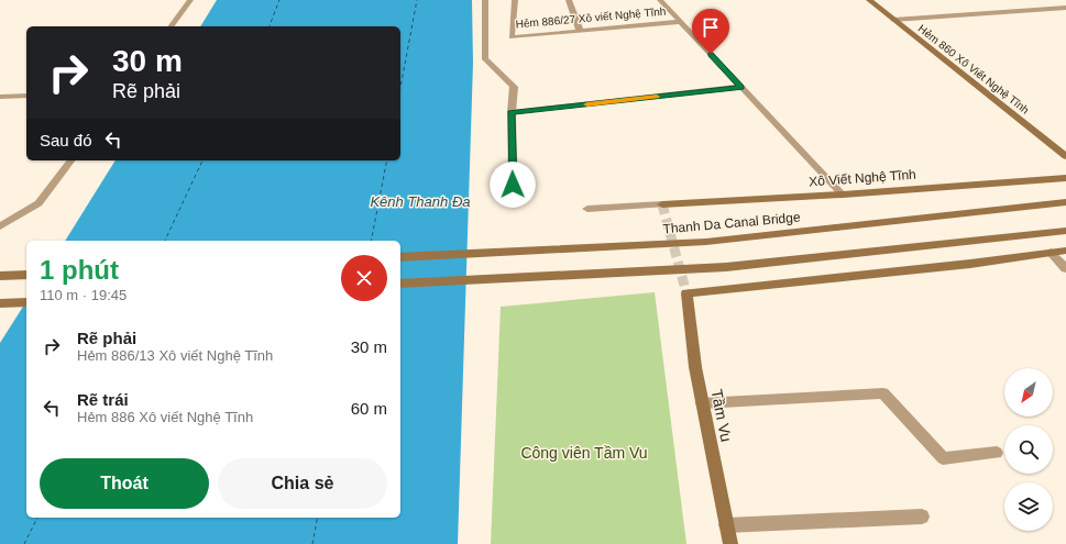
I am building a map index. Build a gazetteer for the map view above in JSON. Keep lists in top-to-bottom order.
{
  "streets": {
    "street": [
      "Hẻm 886/27 Xô viết Nghệ Tĩnh",
      "Hẻm 860 Xô Viết Nghệ Tĩnh",
      "Xô Viết Nghệ Tĩnh",
      "Thanh Da Canal Bridge",
      "Tầm Vu"
    ]
  },
  "water": ["Kênh Thanh Đa"],
  "parks": ["Công viên Tầm Vu"],
  "north": "bottom left",
  "page": {
    "turn": ["30 m", "Rẽ phải"],
    "then": "Sau đó",
    "heading": ["1 phút", "110 m · 19:45"],
    "list": [
      {
        "name": "Rẽ phải",
        "note": "Hẻm 886/13 Xô viết Nghệ Tĩnh",
        "value": "30 m"
      },
      {
        "name": "Rẽ trái",
        "note": "Hẻm 886 Xô viết Nghệ Tĩnh",
        "value": "60 m"
      }
    ],
    "buttons": ["Thoát", "Chia sẻ"]
  }
}
